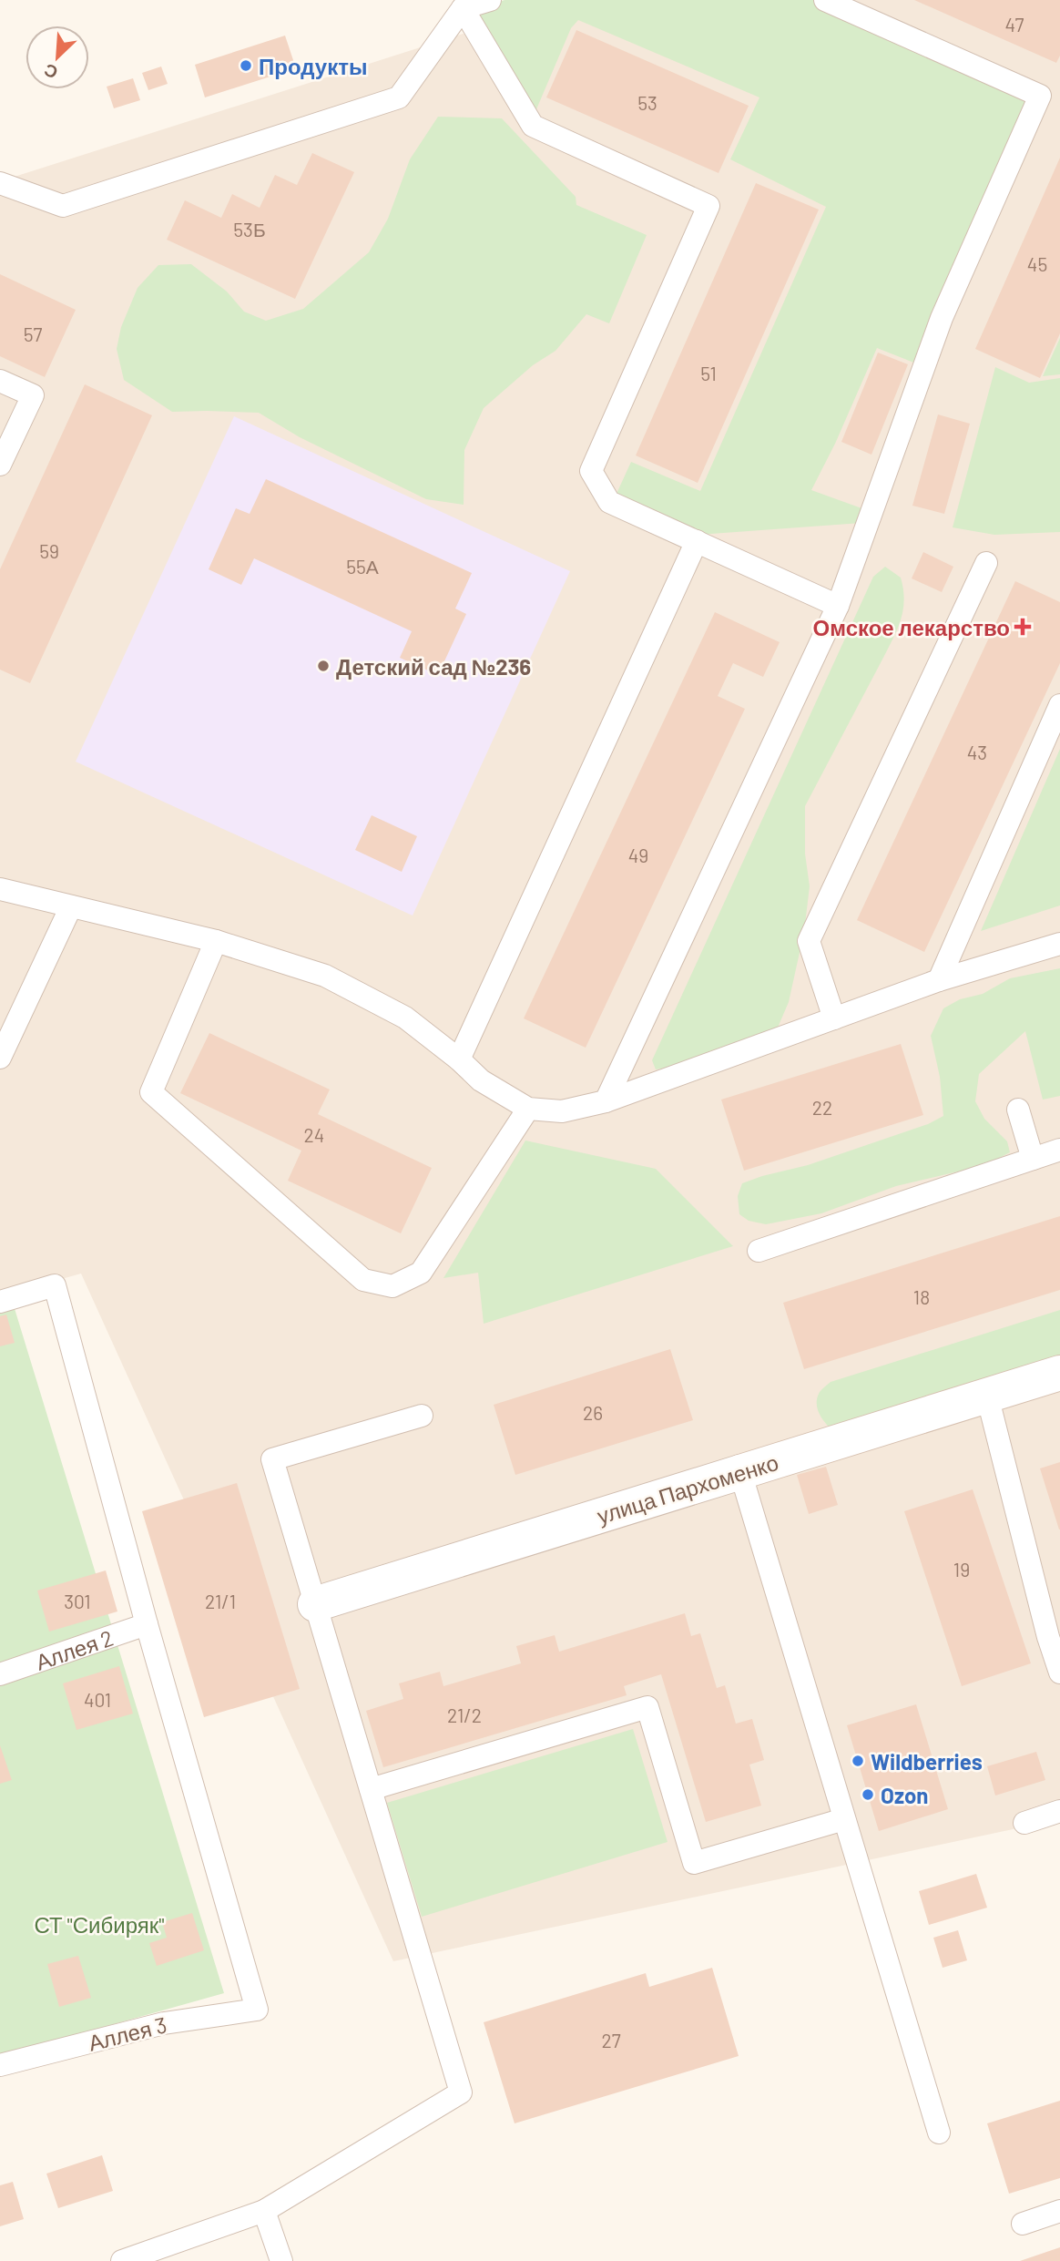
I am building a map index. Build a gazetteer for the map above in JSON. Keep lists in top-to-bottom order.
{
  "streets": {
    "street": ["улица Пархоменко"],
    "lane": ["Аллея 2", "Аллея 3"]
  },
  "crossings": [
    ["Аллея 2", "Аллея 3"]
  ],
  "parks": ["СТ \"Сибиряк\""],
  "places": {
    "other": [
      "Продукты",
      "Детский сад №236",
      "Wildberries",
      "Ozon"
    ],
    "health": ["Омское лекарство"]
  },
  "house_numbers": [
    "47",
    "53",
    "53Б",
    "45",
    "57",
    "51",
    "59",
    "55А",
    "43",
    "49",
    "22",
    "24",
    "18",
    "26",
    "19",
    "301",
    "21/1",
    "401",
    "21/2",
    "27"
  ],
  "north": "bottom left"
}
